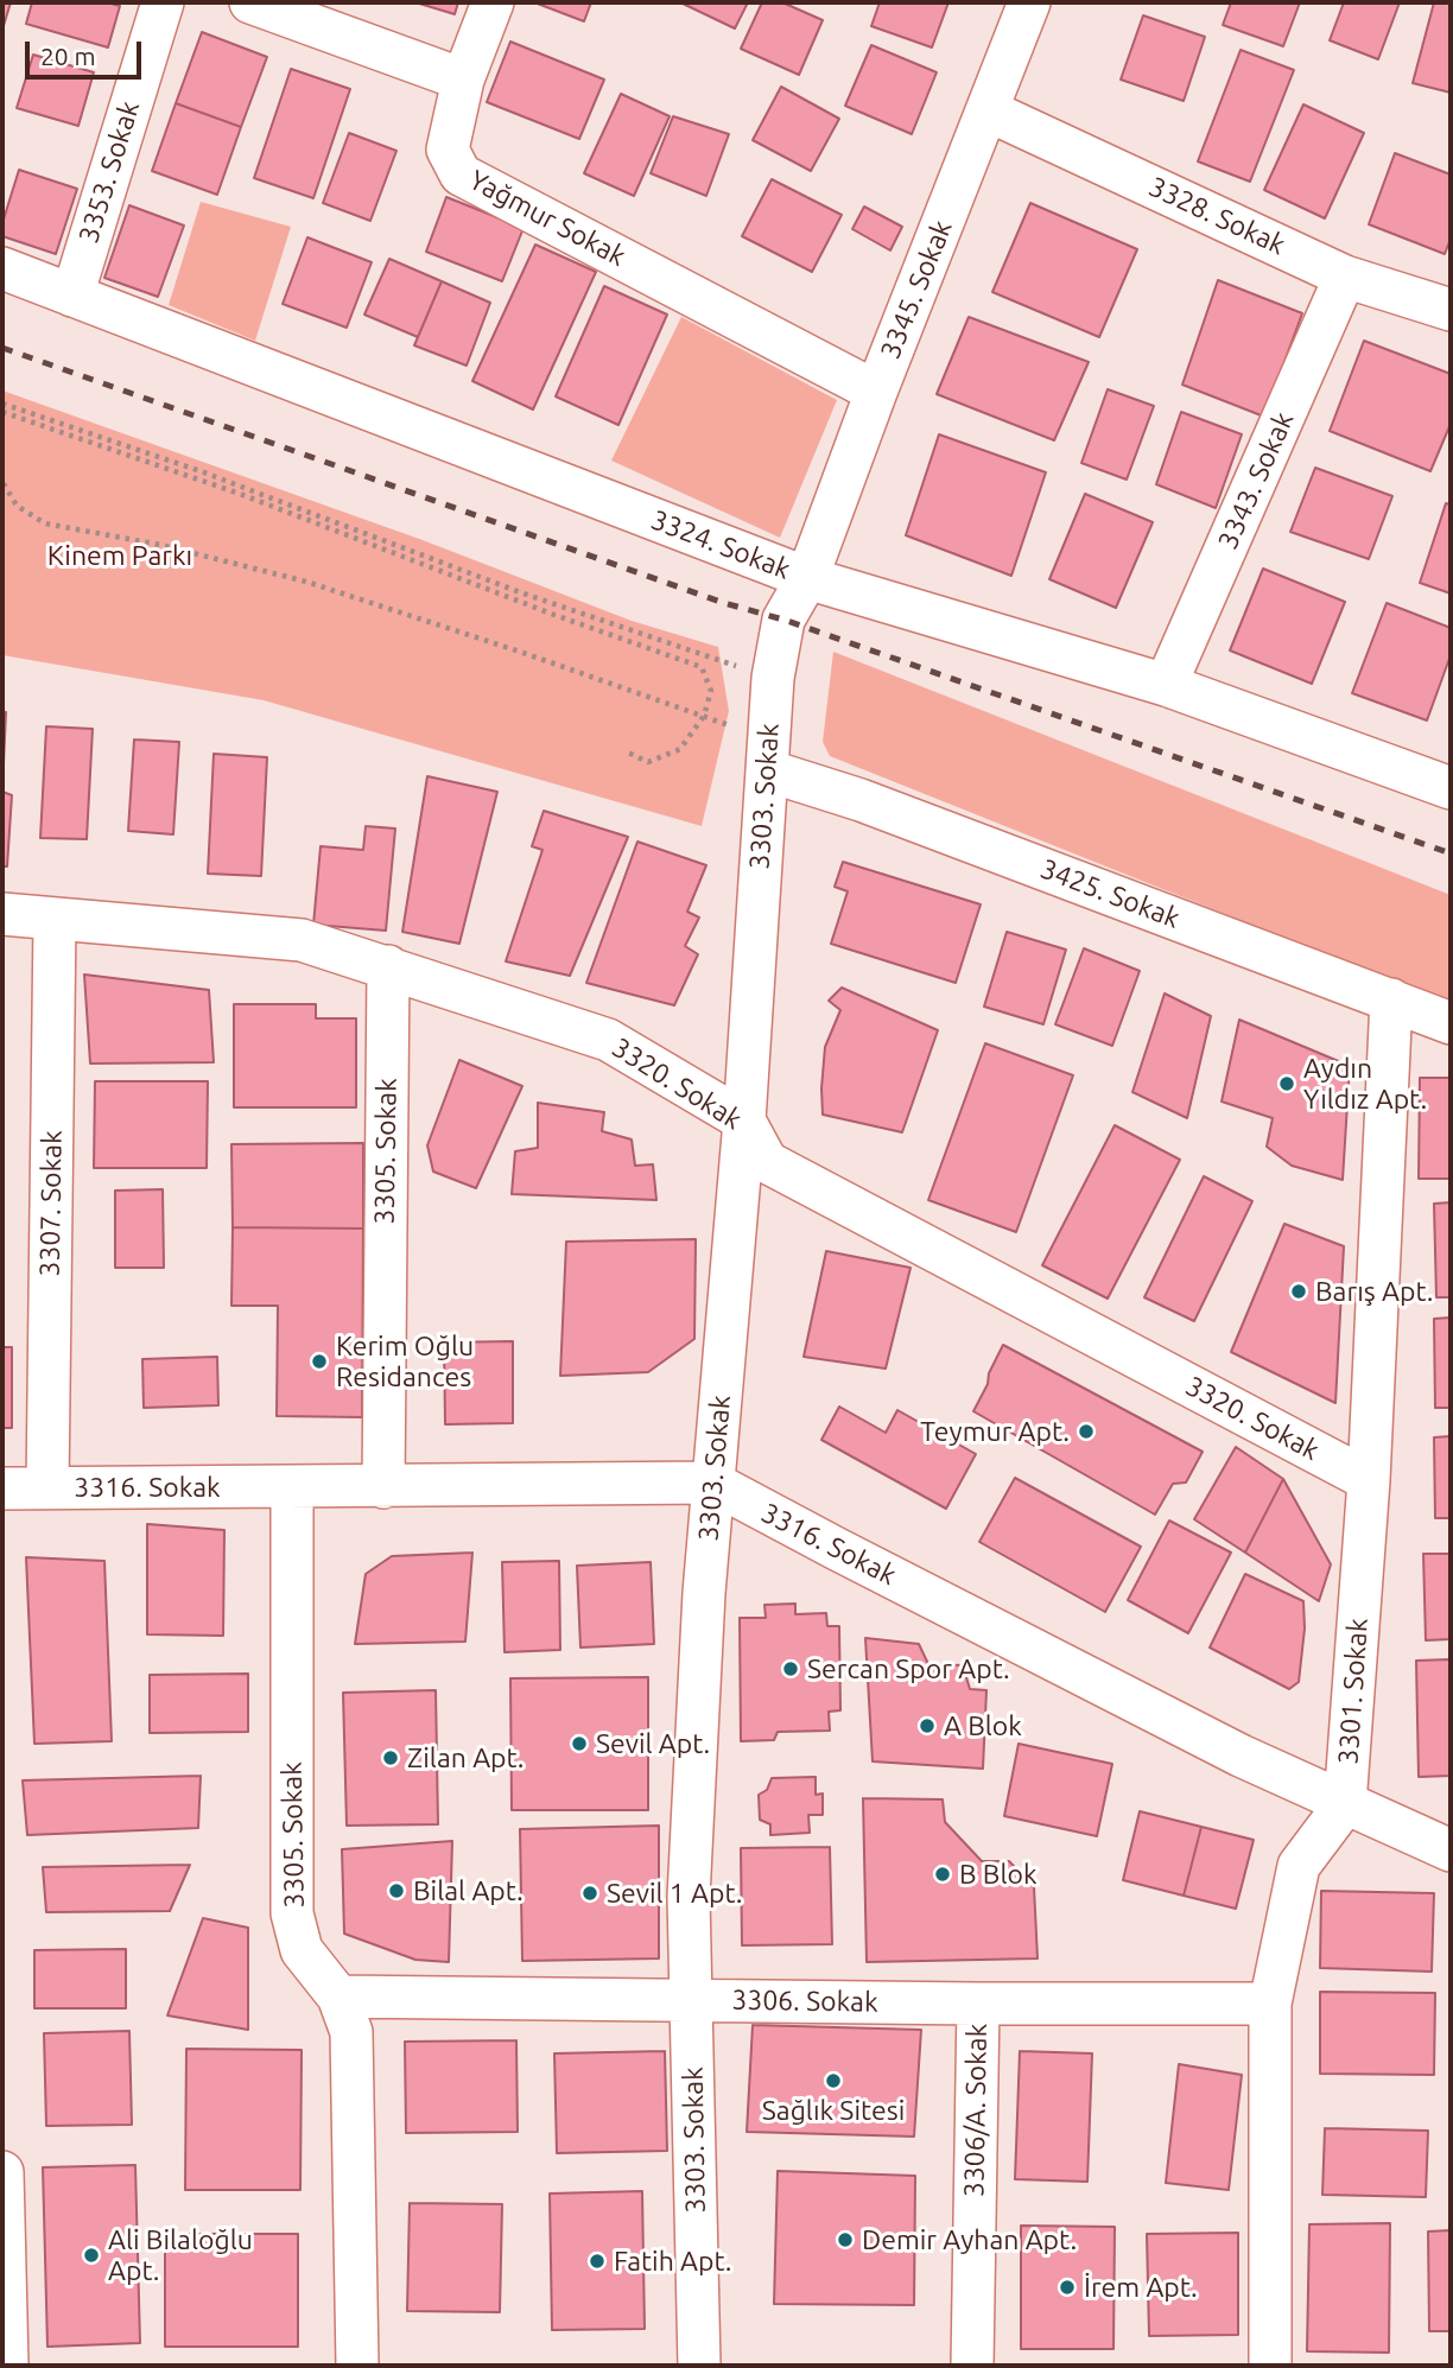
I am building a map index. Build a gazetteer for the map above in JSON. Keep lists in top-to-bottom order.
{
  "streets": {
    "street": [
      "3353. Sokak",
      "3328. Sokak",
      "Yağmur Sokak",
      "3345. Sokak",
      "3343. Sokak",
      "3324. Sokak",
      "3303. Sokak",
      "3425. Sokak",
      "3320. Sokak",
      "3305. Sokak",
      "3307. Sokak",
      "3316. Sokak",
      "3301. Sokak",
      "3306. Sokak",
      "3306/A. Sokak"
    ]
  },
  "crossings": [
    ["3353. Sokak", "3324. Sokak"],
    ["3328. Sokak", "3345. Sokak"],
    ["3328. Sokak", "3343. Sokak"],
    ["Yağmur Sokak", "3345. Sokak"],
    ["3345. Sokak", "3324. Sokak"],
    ["3345. Sokak", "3303. Sokak"],
    ["3343. Sokak", "3324. Sokak"],
    ["3324. Sokak", "3303. Sokak"],
    ["3303. Sokak", "3425. Sokak"],
    ["3303. Sokak", "3320. Sokak"],
    ["3303. Sokak", "3316. Sokak"],
    ["3303. Sokak", "3306. Sokak"],
    ["3425. Sokak", "3301. Sokak"],
    ["3320. Sokak", "3305. Sokak"],
    ["3320. Sokak", "3307. Sokak"],
    ["3320. Sokak", "3301. Sokak"],
    ["3305. Sokak", "3316. Sokak"],
    ["3305. Sokak", "3306. Sokak"],
    ["3307. Sokak", "3316. Sokak"],
    ["3316. Sokak", "3301. Sokak"],
    ["3301. Sokak", "3306. Sokak"],
    ["3306. Sokak", "3306/A. Sokak"]
  ],
  "parks": ["Kinem Parkı"],
  "places": [
    "Aydın Yıldız Apt.",
    "Barış Apt.",
    "Kerim Oğlu Residances",
    "Teymur Apt.",
    "Sercan Spor Apt.",
    "A Blok",
    "Sevil Apt.",
    "Zilan Apt.",
    "B Blok",
    "Bilal Apt.",
    "Sevil 1 Apt.",
    "Sağlık Sitesi",
    "Demir Ayhan Apt.",
    "Ali Bilaloğlu Apt.",
    "Fatih Apt.",
    "İrem Apt."
  ],
  "scale_bar": "20 m"
}
